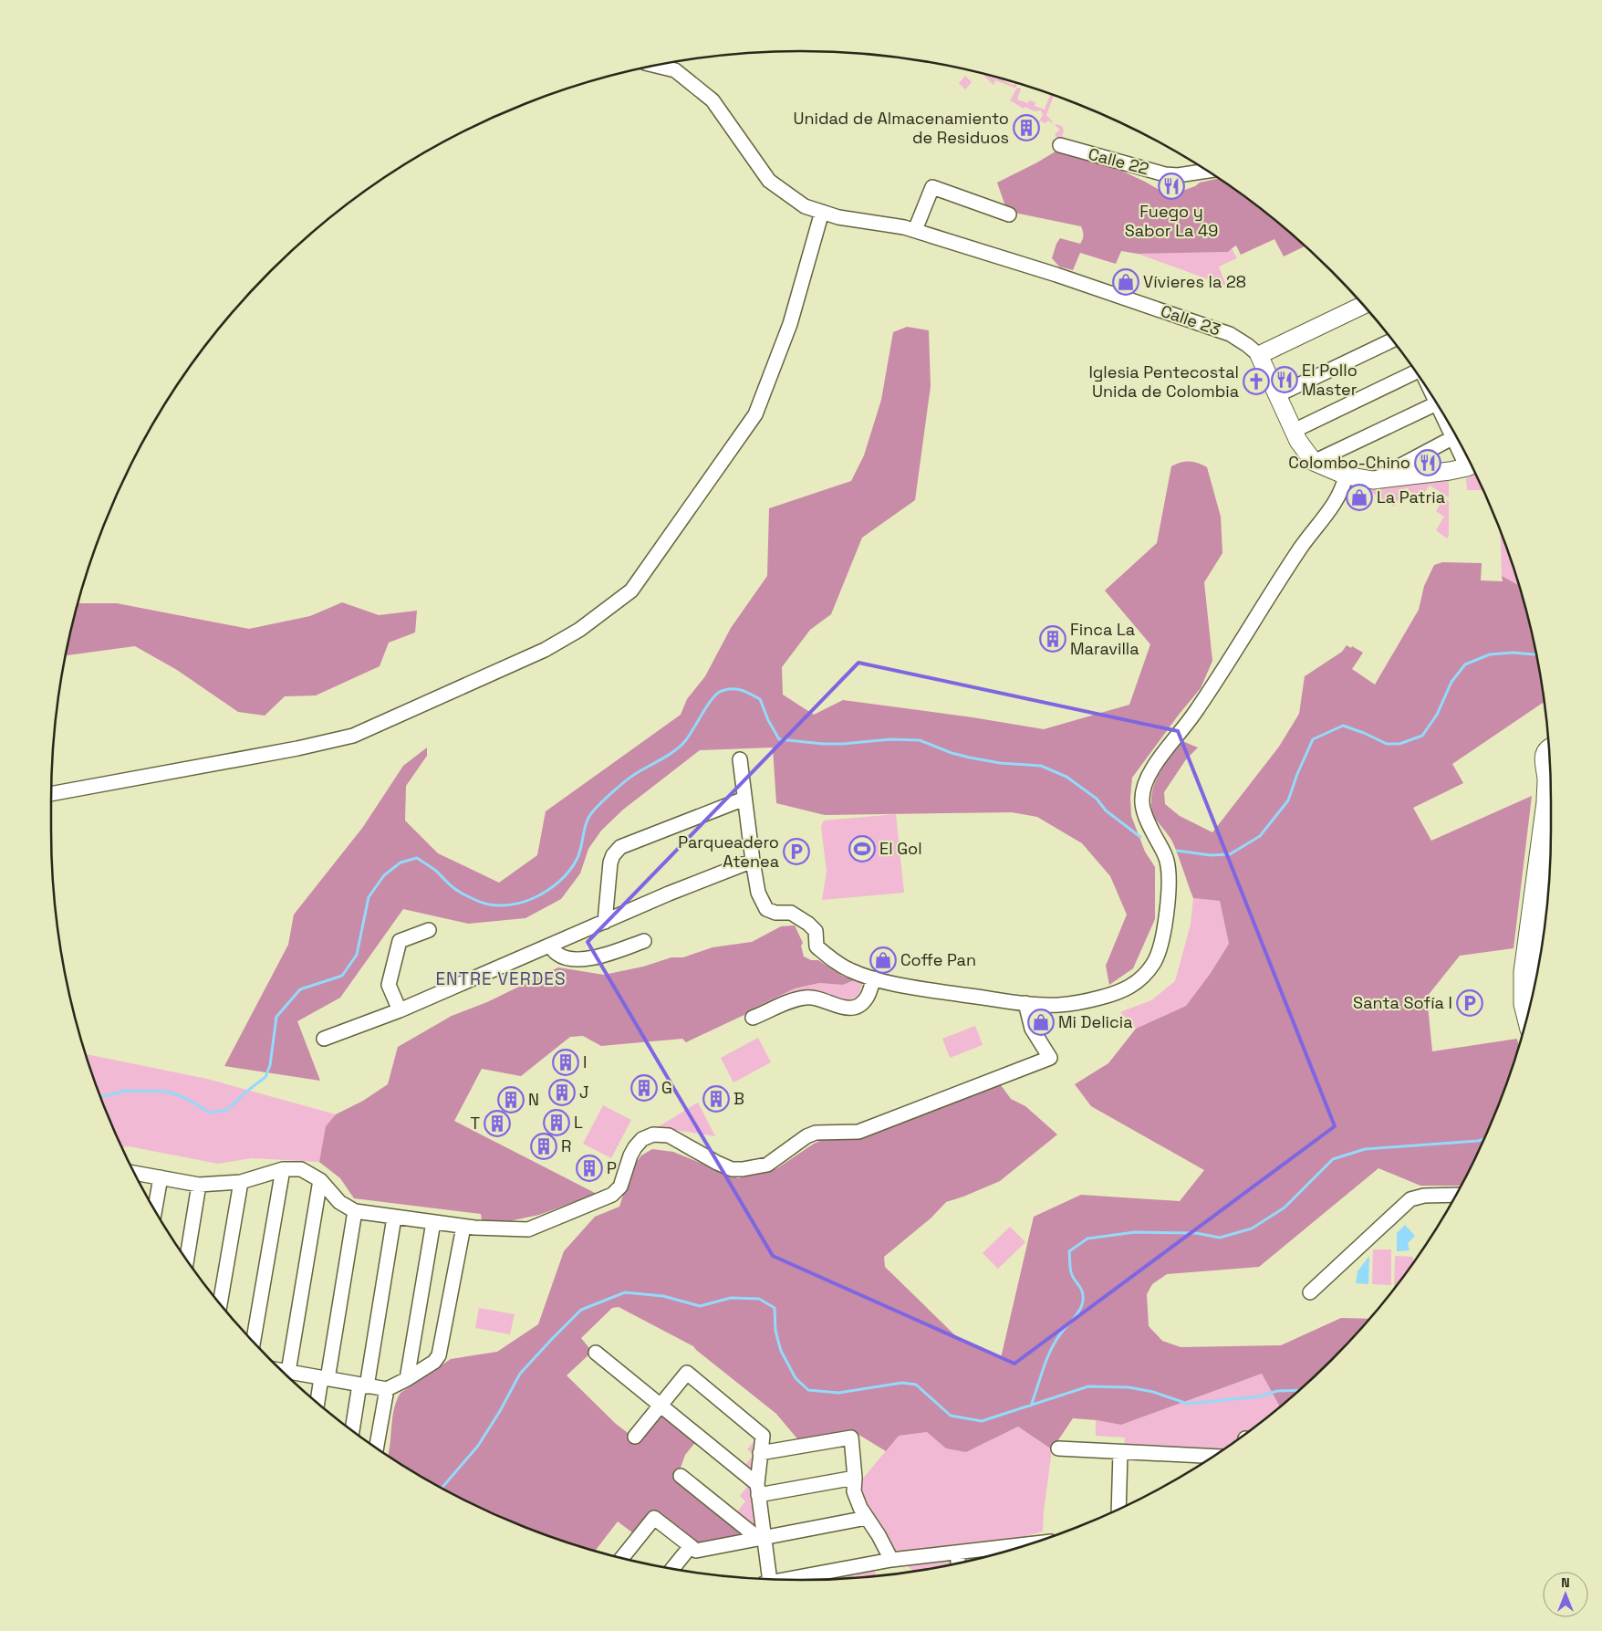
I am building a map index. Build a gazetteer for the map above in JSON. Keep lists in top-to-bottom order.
{
  "streets": {
    "main road": ["Calle 23"],
    "street": ["Calle 22"]
  },
  "districts": ["ENTRE VERDES"],
  "places": {
    "building": [
      "Unidad de Almacenamiento de Residuos",
      "Finca La Maravilla",
      "I",
      "G",
      "J",
      "B",
      "N",
      "L",
      "T",
      "R",
      "P"
    ],
    "restaurant": ["Fuego y Sabor La 49", "El Pollo Master", "Colombo-Chino"],
    "shop": [
      "Vívieres la 28",
      "La Patria",
      "Coffe Pan",
      "Mi Delicia"
    ],
    "church": ["Iglesia Pentecostal Unida de Colombia"],
    "sports": ["El Gol"],
    "parking": ["Parqueadero Atenea", "Santa Sofía I"]
  },
  "north": "top"
}
